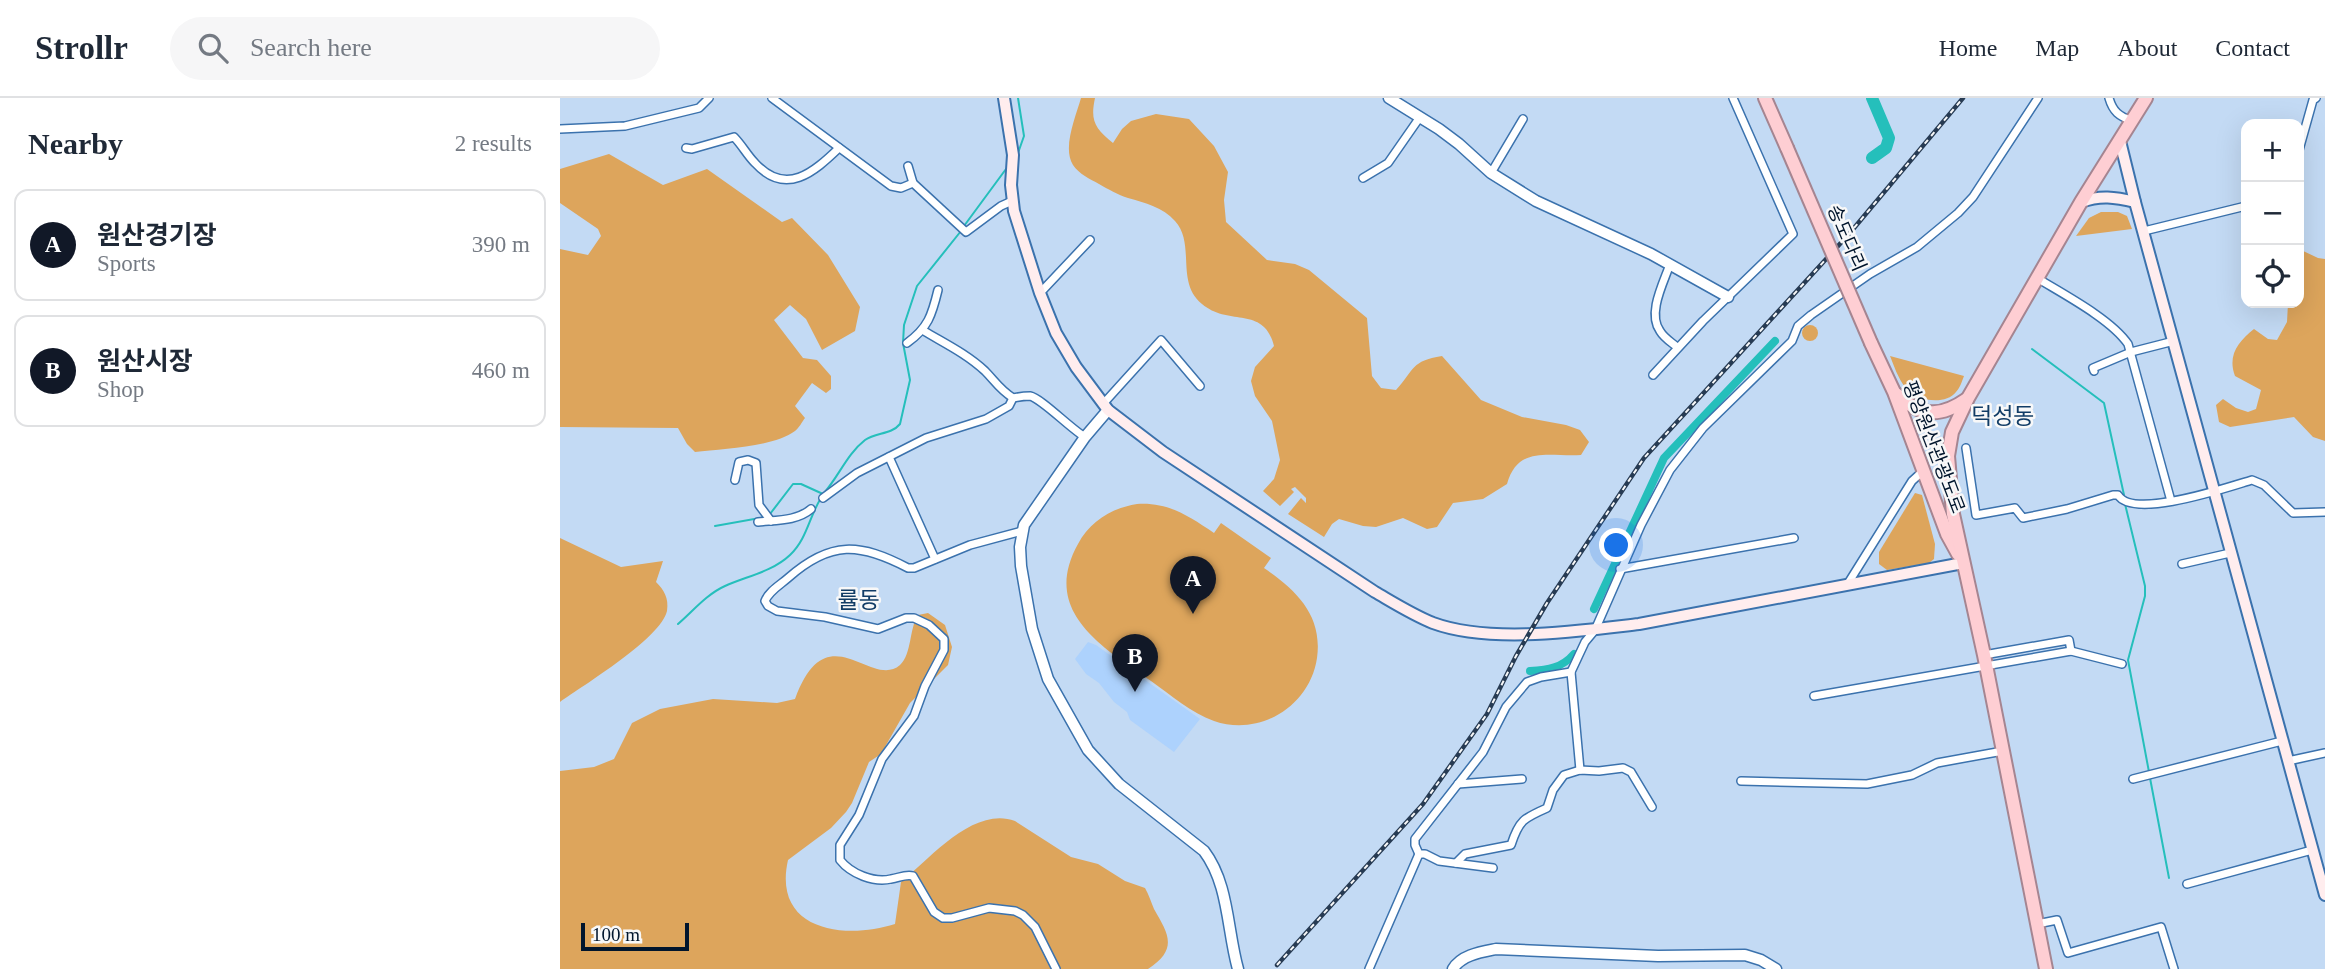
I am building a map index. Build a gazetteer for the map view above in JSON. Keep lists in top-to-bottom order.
{
  "streets": {
    "highway": ["송도다리", "평양원산관광도로"]
  },
  "crossings": [
    ["송도다리", "평양원산관광도로"]
  ],
  "districts": ["덕성동", "률동"],
  "scale_bar": "100 m",
  "page": {
    "header": "Strollr",
    "search": "Search here",
    "nav": [
      "Home",
      "Map",
      "About",
      "Contact"
    ],
    "heading": ["Nearby", "2 results"],
    "map_buttons": ["+", "−"],
    "list": [
      {
        "mark": "A",
        "name": "원산경기장",
        "note": "Sports",
        "value": "390 m"
      },
      {
        "mark": "B",
        "name": "원산시장",
        "note": "Shop",
        "value": "460 m"
      }
    ],
    "pins": ["A", "B"],
    "scale": "100 m"
  }
}
